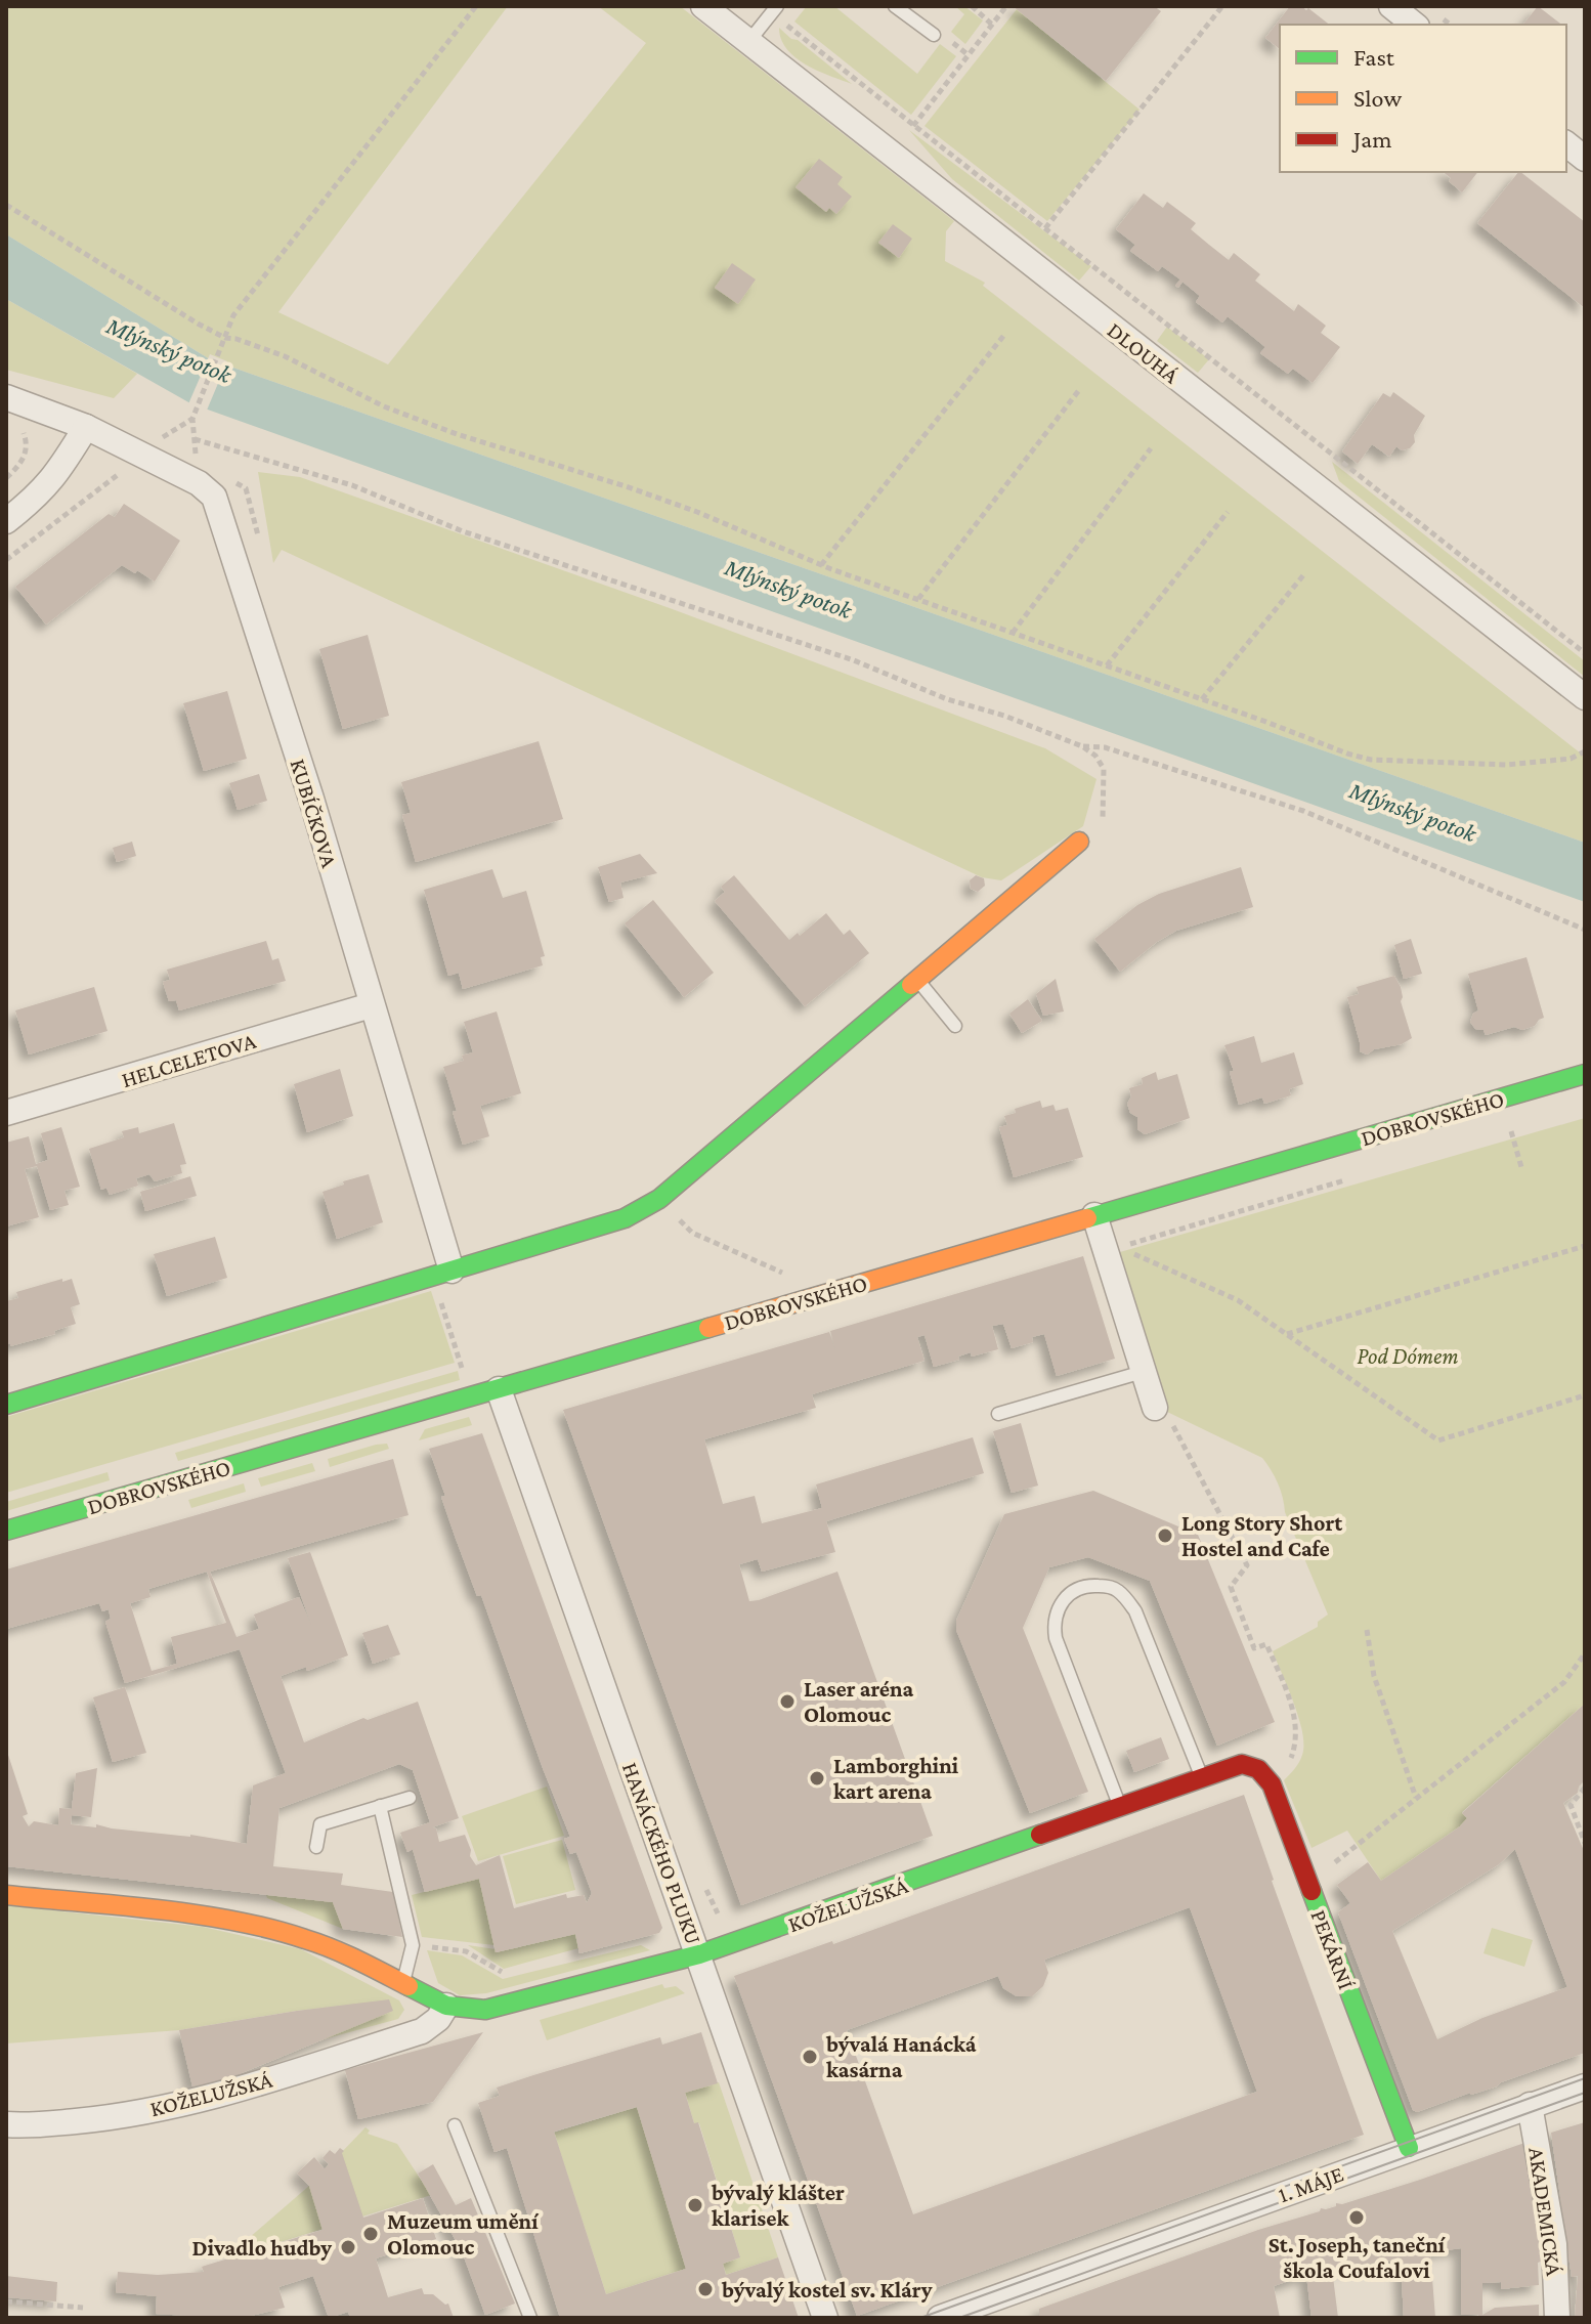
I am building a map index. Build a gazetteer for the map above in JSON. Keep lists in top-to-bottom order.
{
  "streets": {
    "street": [
      "DLOUHÁ",
      "KUBÍČKOVA",
      "HELCELETOVA",
      "DOBROVSKÉHO",
      "HANÁCKÉHO PLUKU",
      "KOŽELUŽSKÁ",
      "PEKÁRNÍ",
      "1. MÁJE",
      "AKADEMICKÁ"
    ]
  },
  "crossings": [
    ["KUBÍČKOVA", "HELCELETOVA"],
    ["DOBROVSKÉHO", "HANÁCKÉHO PLUKU"],
    ["HANÁCKÉHO PLUKU", "KOŽELUŽSKÁ"],
    ["KOŽELUŽSKÁ", "PEKÁRNÍ"],
    ["PEKÁRNÍ", "1. MÁJE"],
    ["1. MÁJE", "AKADEMICKÁ"]
  ],
  "water": ["Mlýnský potok"],
  "parks": ["Pod Dómem"],
  "places": [
    "Long Story Short Hostel and Cafe",
    "Laser aréna Olomouc",
    "Lamborghini kart arena",
    "bývalá Hanácká kasárna",
    "bývalý klášter klarisek",
    "St. Joseph, taneční škola Coufalovi",
    "Muzeum umění Olomouc",
    "Divadlo hudby",
    "bývalý kostel sv. Kláry"
  ],
  "legend": ["Fast", "Slow", "Jam"]
}
